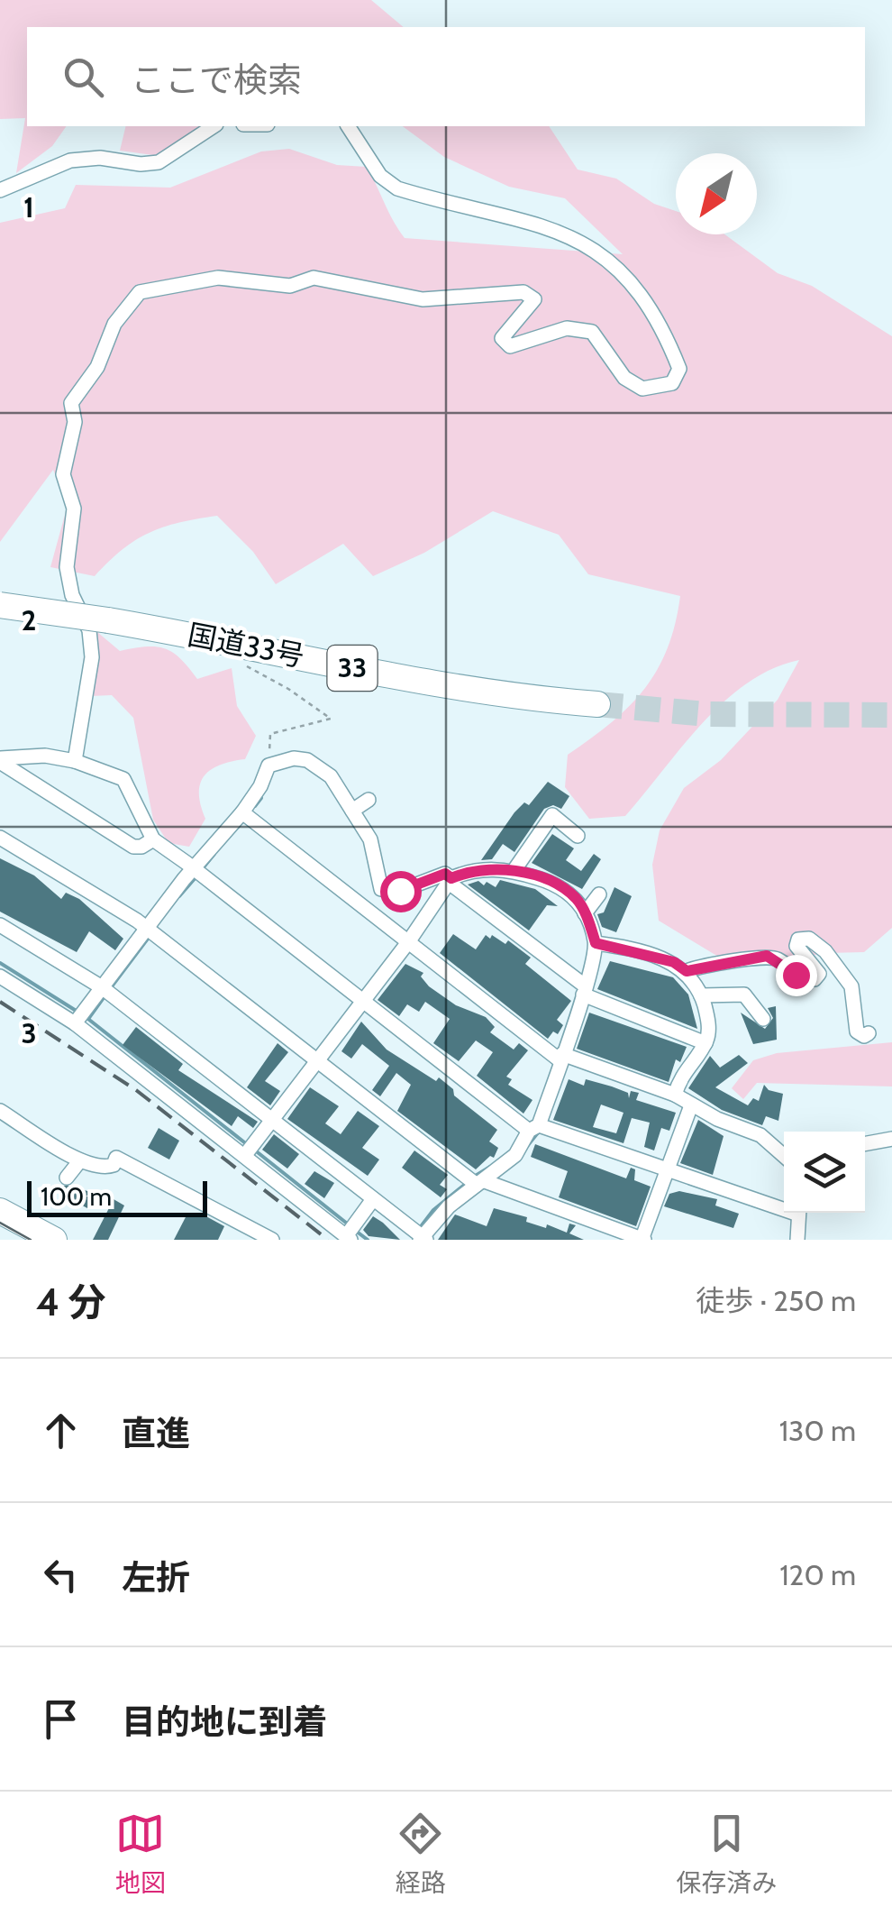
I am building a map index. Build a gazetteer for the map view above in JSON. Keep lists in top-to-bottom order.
{
  "streets": {
    "highway": ["国道33号", "33"]
  },
  "scale_bar": "100 m",
  "north": "bottom left",
  "page": {
    "search": "ここで検索",
    "scale": "100 m",
    "heading": ["4 分", "徒歩 · 250 m"],
    "list": [
      ["直進", "130 m"],
      ["左折", "120 m"],
      "目的地に到着"
    ],
    "nav": ["地図", "経路", "保存済み"]
  },
  "grid": {
    "rows": ["1", "2", "3"]
  }
}
